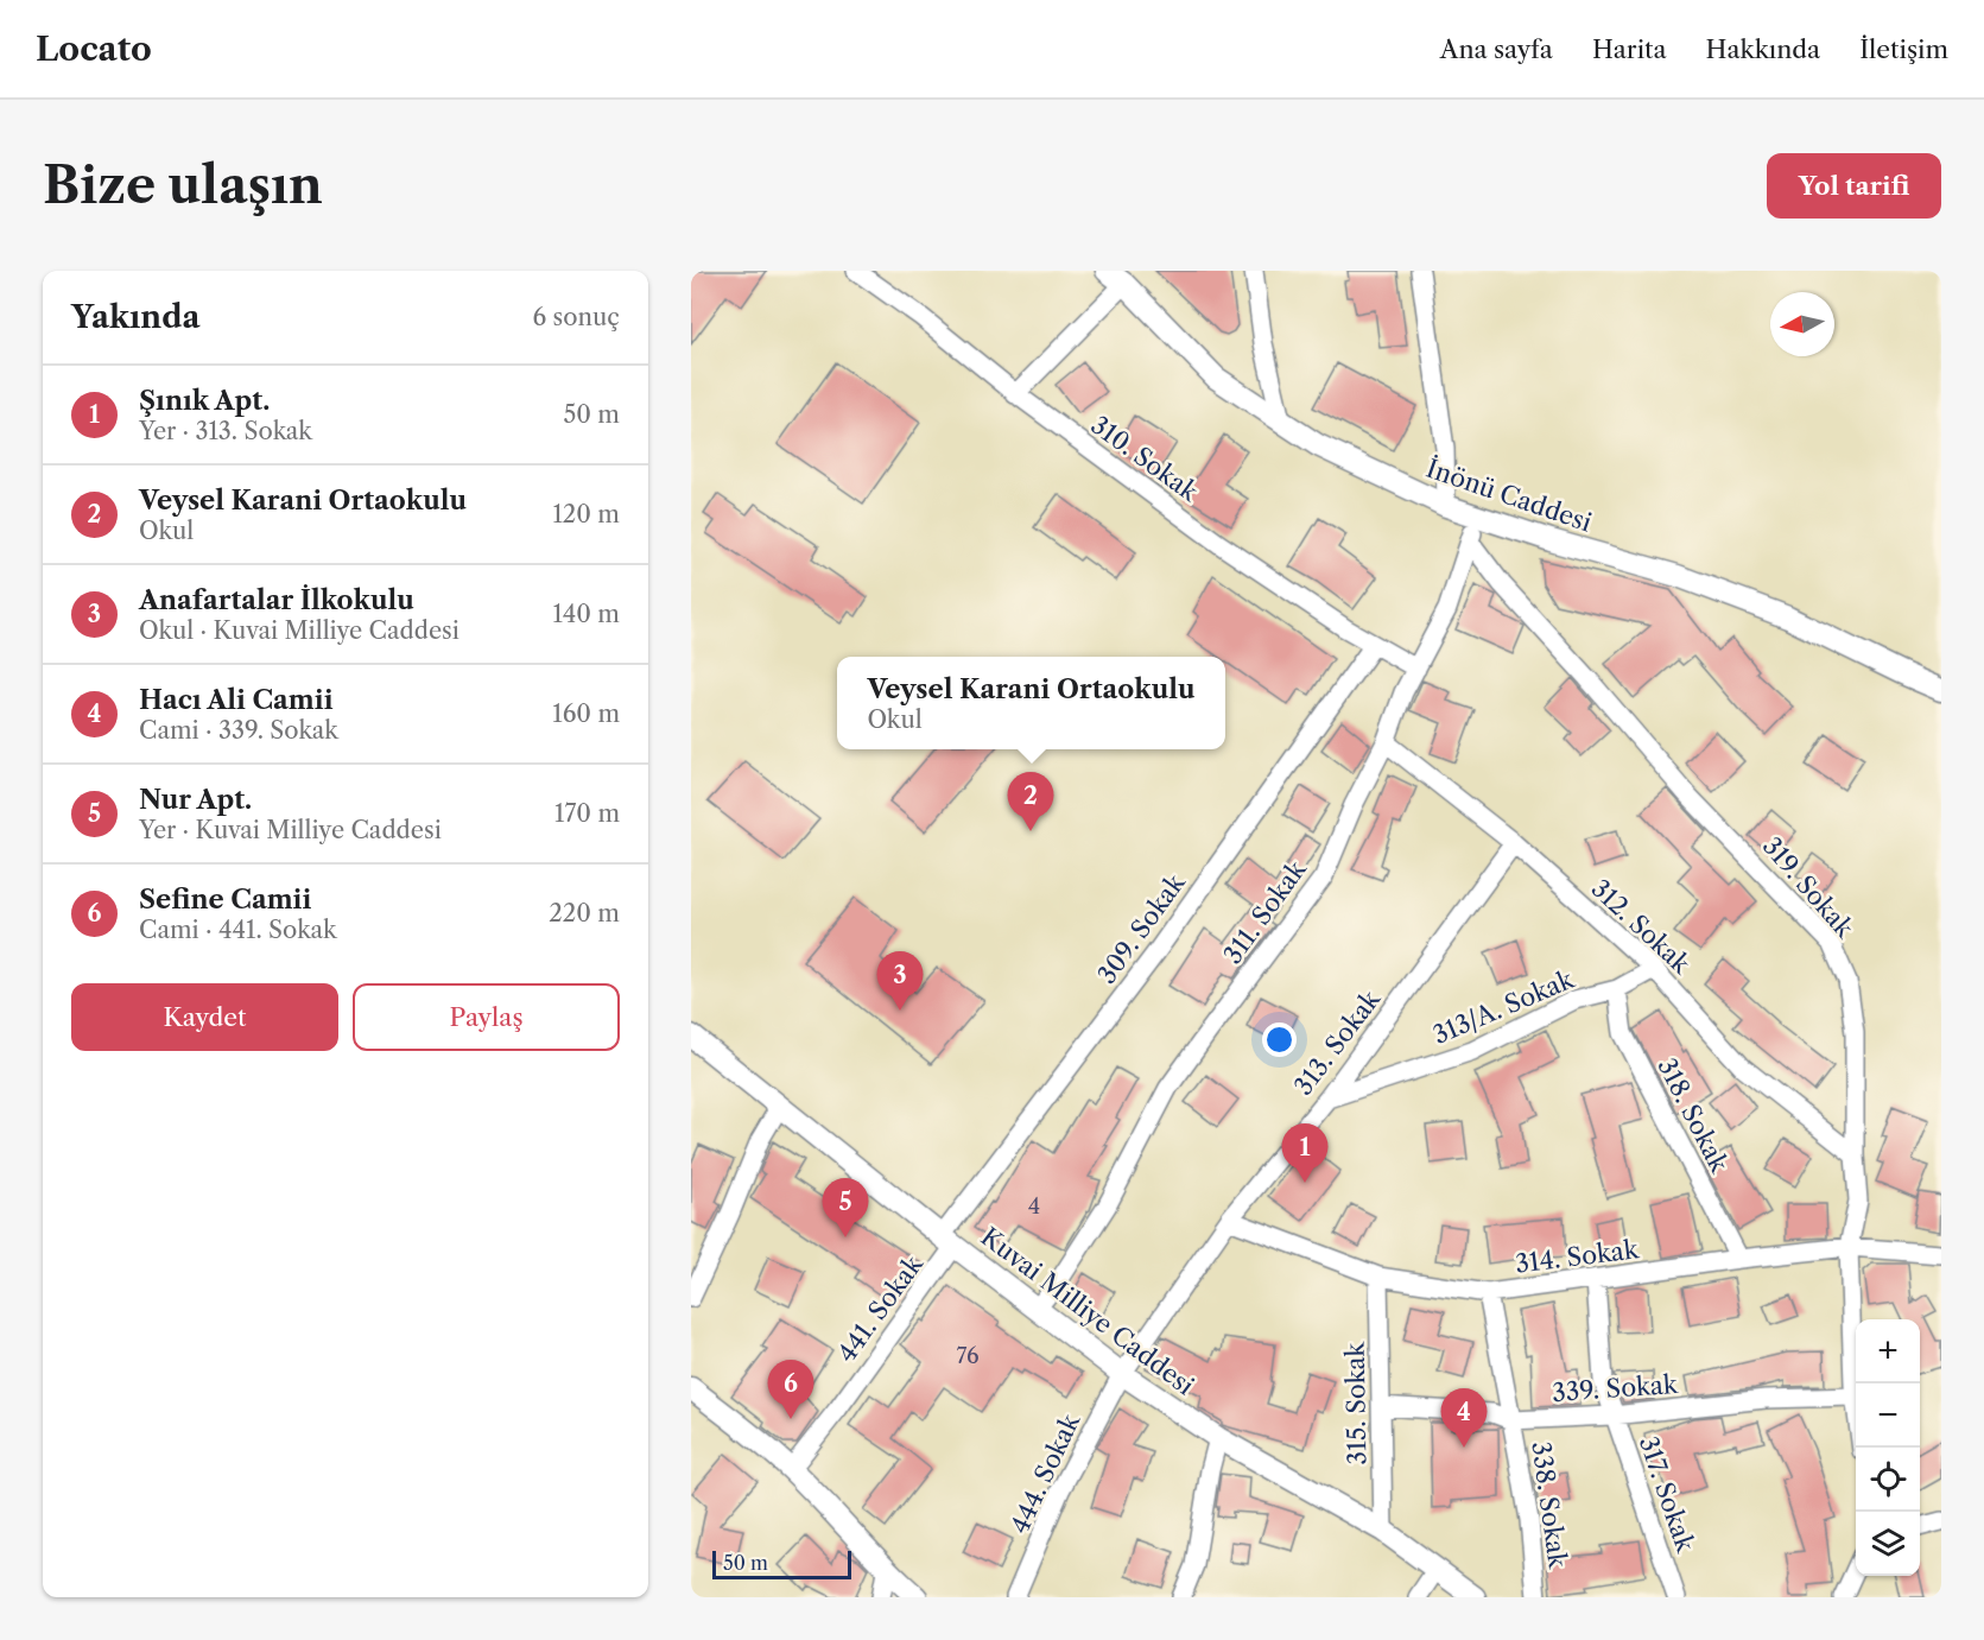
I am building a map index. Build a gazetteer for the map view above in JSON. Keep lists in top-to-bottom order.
{
  "streets": {
    "street": [
      "310. Sokak",
      "İnönü Caddesi",
      "319. Sokak",
      "311. Sokak",
      "312. Sokak",
      "309. Sokak",
      "313/A. Sokak",
      "313. Sokak",
      "318. Sokak",
      "314. Sokak",
      "441. Sokak",
      "Kuvai Milliye Caddesi",
      "339. Sokak",
      "315. Sokak",
      "444. Sokak",
      "317. Sokak",
      "338. Sokak"
    ]
  },
  "crossings": [
    ["310. Sokak", "311. Sokak"],
    ["310. Sokak", "309. Sokak"],
    ["İnönü Caddesi", "311. Sokak"],
    ["319. Sokak", "311. Sokak"],
    ["319. Sokak", "312. Sokak"],
    ["319. Sokak", "314. Sokak"],
    ["319. Sokak", "339. Sokak"],
    ["311. Sokak", "312. Sokak"],
    ["311. Sokak", "Kuvai Milliye Caddesi"],
    ["312. Sokak", "313/A. Sokak"],
    ["312. Sokak", "313. Sokak"],
    ["309. Sokak", "441. Sokak"],
    ["309. Sokak", "Kuvai Milliye Caddesi"],
    ["313/A. Sokak", "313. Sokak"],
    ["313/A. Sokak", "318. Sokak"],
    ["313. Sokak", "314. Sokak"],
    ["313. Sokak", "Kuvai Milliye Caddesi"],
    ["313. Sokak", "444. Sokak"],
    ["318. Sokak", "314. Sokak"],
    ["314. Sokak", "315. Sokak"],
    ["314. Sokak", "317. Sokak"],
    ["314. Sokak", "338. Sokak"],
    ["441. Sokak", "Kuvai Milliye Caddesi"],
    ["Kuvai Milliye Caddesi", "315. Sokak"],
    ["Kuvai Milliye Caddesi", "444. Sokak"],
    ["339. Sokak", "315. Sokak"],
    ["339. Sokak", "317. Sokak"],
    ["339. Sokak", "338. Sokak"]
  ],
  "house_numbers": ["4", "76"],
  "scale_bar": "50 m",
  "north": "left",
  "page": {
    "header": "Locato",
    "nav": [
      "Ana sayfa",
      "Harita",
      "Hakkında",
      "İletişim"
    ],
    "buttons": [
      "Yol tarifi",
      ["Kaydet", "Paylaş"]
    ],
    "title": "Bize ulaşın",
    "heading": ["Yakında", "6 sonuç"],
    "list": [
      {
        "mark": "1",
        "name": "Şınık Apt.",
        "note": "Yer · 313. Sokak",
        "value": "50 m"
      },
      {
        "mark": "2",
        "name": "Veysel Karani Ortaokulu",
        "note": "Okul",
        "value": "120 m"
      },
      {
        "mark": "3",
        "name": "Anafartalar İlkokulu",
        "note": "Okul · Kuvai Milliye Caddesi",
        "value": "140 m"
      },
      {
        "mark": "4",
        "name": "Hacı Ali Camii",
        "note": "Cami · 339. Sokak",
        "value": "160 m"
      },
      {
        "mark": "5",
        "name": "Nur Apt.",
        "note": "Yer · Kuvai Milliye Caddesi",
        "value": "170 m"
      },
      {
        "mark": "6",
        "name": "Sefine Camii",
        "note": "Cami · 441. Sokak",
        "value": "220 m"
      }
    ],
    "popup": ["Veysel Karani Ortaokulu", "Okul"],
    "pins": [
      "2",
      "3",
      "1",
      "5",
      "6",
      "4"
    ],
    "map_buttons": ["+", "−"],
    "scale": "50 m"
  }
}
